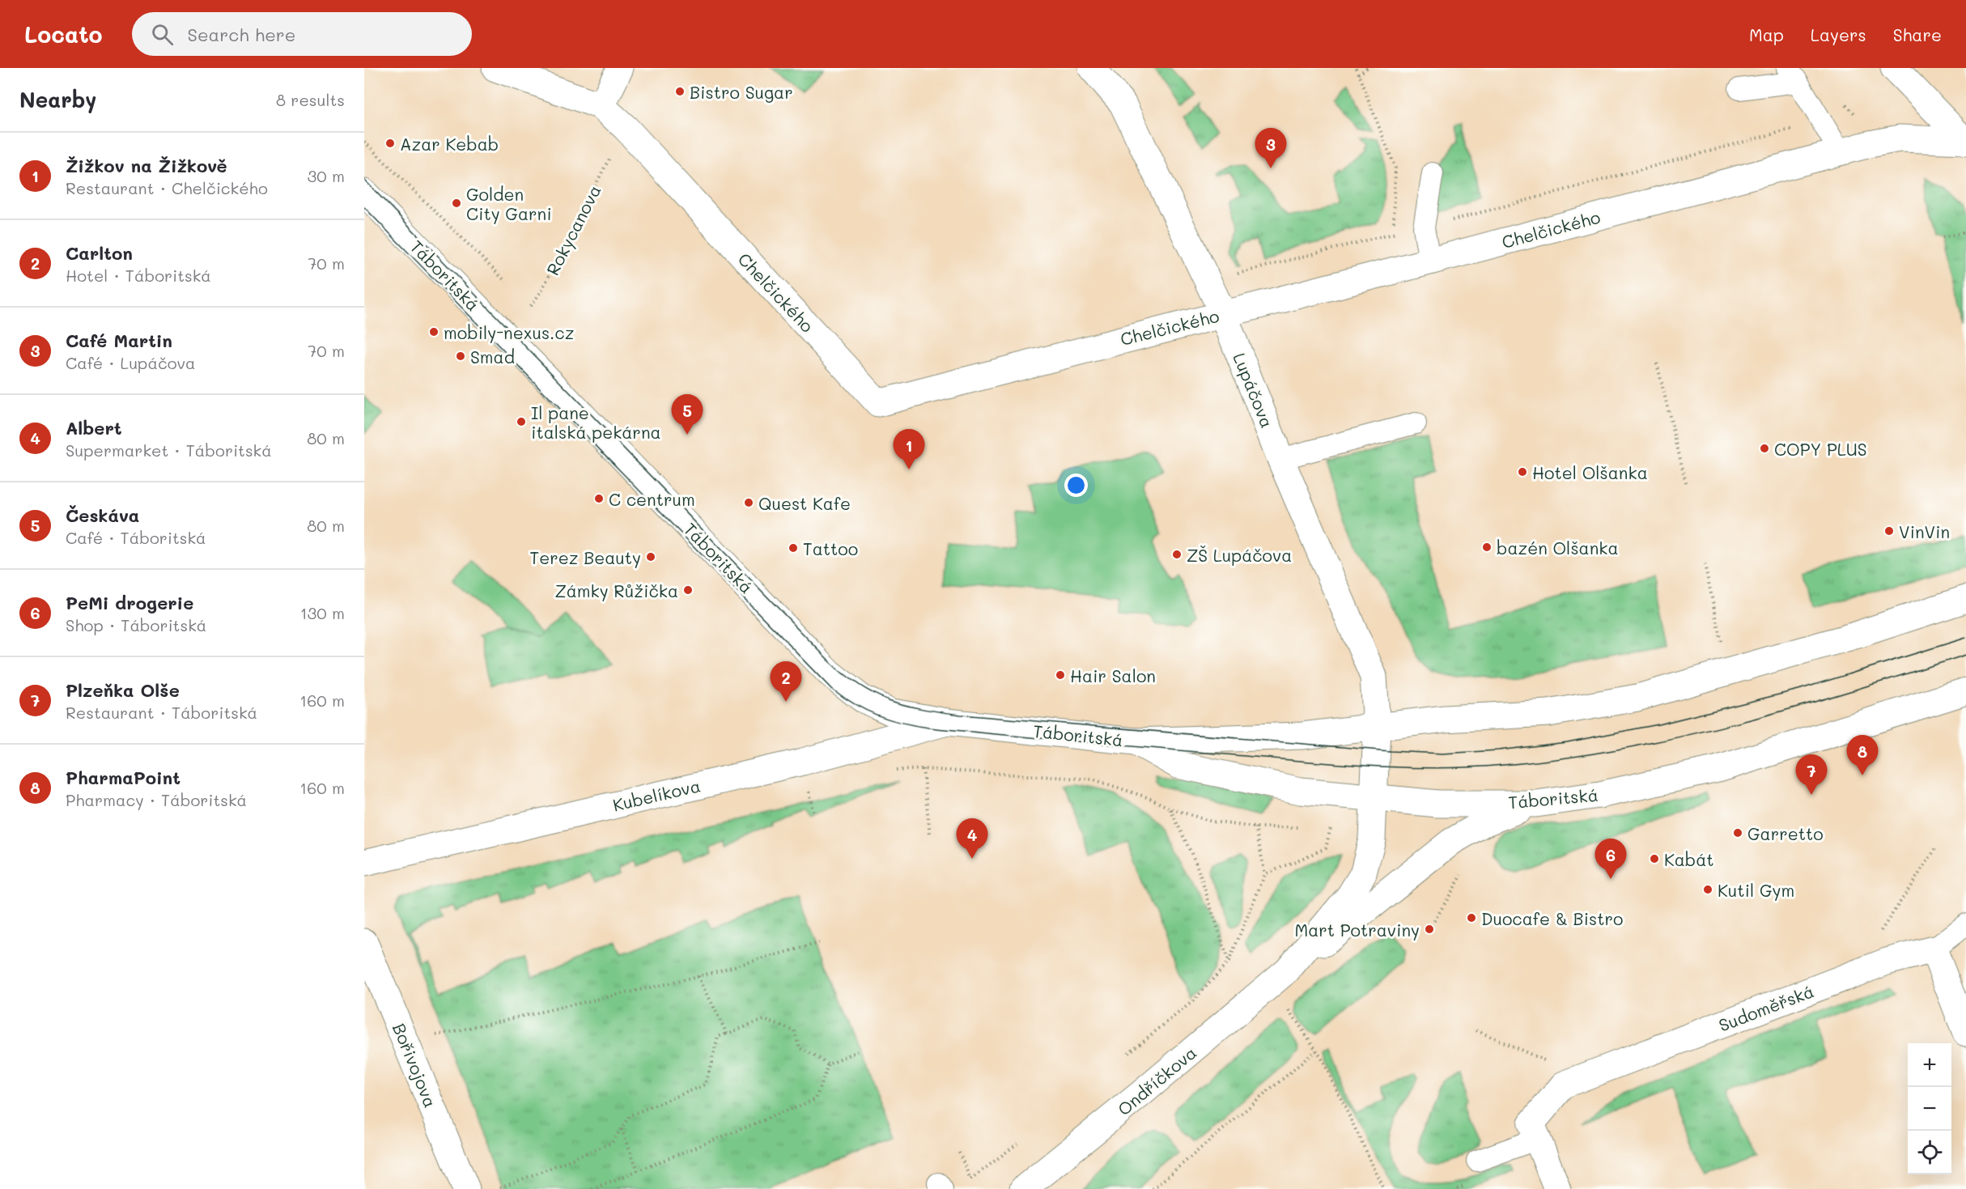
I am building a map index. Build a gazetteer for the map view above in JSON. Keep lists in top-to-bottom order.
{
  "streets": {
    "street": [
      "Chelčického",
      "Táboritská",
      "Lupáčova",
      "Kubelíkova",
      "Sudoměřská",
      "Bořivojova",
      "Ondříčkova"
    ],
    "path": ["Rokycanova"]
  },
  "crossings": [
    ["Chelčického", "Lupáčova"],
    ["Táboritská", "Lupáčova"],
    ["Táboritská", "Kubelíkova"],
    ["Táboritská", "Ondříčkova"],
    ["Lupáčova", "Ondříčkova"]
  ],
  "places": [
    "Bistro Sugar",
    "Azar Kebab",
    "Golden City Garni",
    "mobily-nexus.cz",
    "Smad",
    "Il pane italská pekárna",
    "COPY PLUS",
    "Hotel Olšanka",
    "C centrum",
    "Quest Kafe",
    "VinVin",
    "bazén Olšanka",
    "Tattoo",
    "ZŠ Lupáčova",
    "Terez Beauty",
    "Zámky Růžička",
    "Hair Salon",
    "Garretto",
    "Kabát",
    "Kutil Gym",
    "Duocafe & Bistro",
    "Mart Potraviny"
  ],
  "page": {
    "header": "Locato",
    "search": "Search here",
    "nav": ["Map", "Layers", "Share"],
    "heading": ["Nearby", "8 results"],
    "pins": [
      "3",
      "5",
      "1",
      "2",
      "8",
      "7",
      "4",
      "6"
    ],
    "list": [
      {
        "mark": "1",
        "name": "Žižkov na Žižkově",
        "note": "Restaurant · Chelčického",
        "value": "30 m"
      },
      {
        "mark": "2",
        "name": "Carlton",
        "note": "Hotel · Táboritská",
        "value": "70 m"
      },
      {
        "mark": "3",
        "name": "Café Martin",
        "note": "Café · Lupáčova",
        "value": "70 m"
      },
      {
        "mark": "4",
        "name": "Albert",
        "note": "Supermarket · Táboritská",
        "value": "80 m"
      },
      {
        "mark": "5",
        "name": "Českáva",
        "note": "Café · Táboritská",
        "value": "80 m"
      },
      {
        "mark": "6",
        "name": "PeMi drogerie",
        "note": "Shop · Táboritská",
        "value": "130 m"
      },
      {
        "mark": "7",
        "name": "Plzeňka Olše",
        "note": "Restaurant · Táboritská",
        "value": "160 m"
      },
      {
        "mark": "8",
        "name": "PharmaPoint",
        "note": "Pharmacy · Táboritská",
        "value": "160 m"
      }
    ],
    "map_buttons": ["+", "−"]
  }
}
